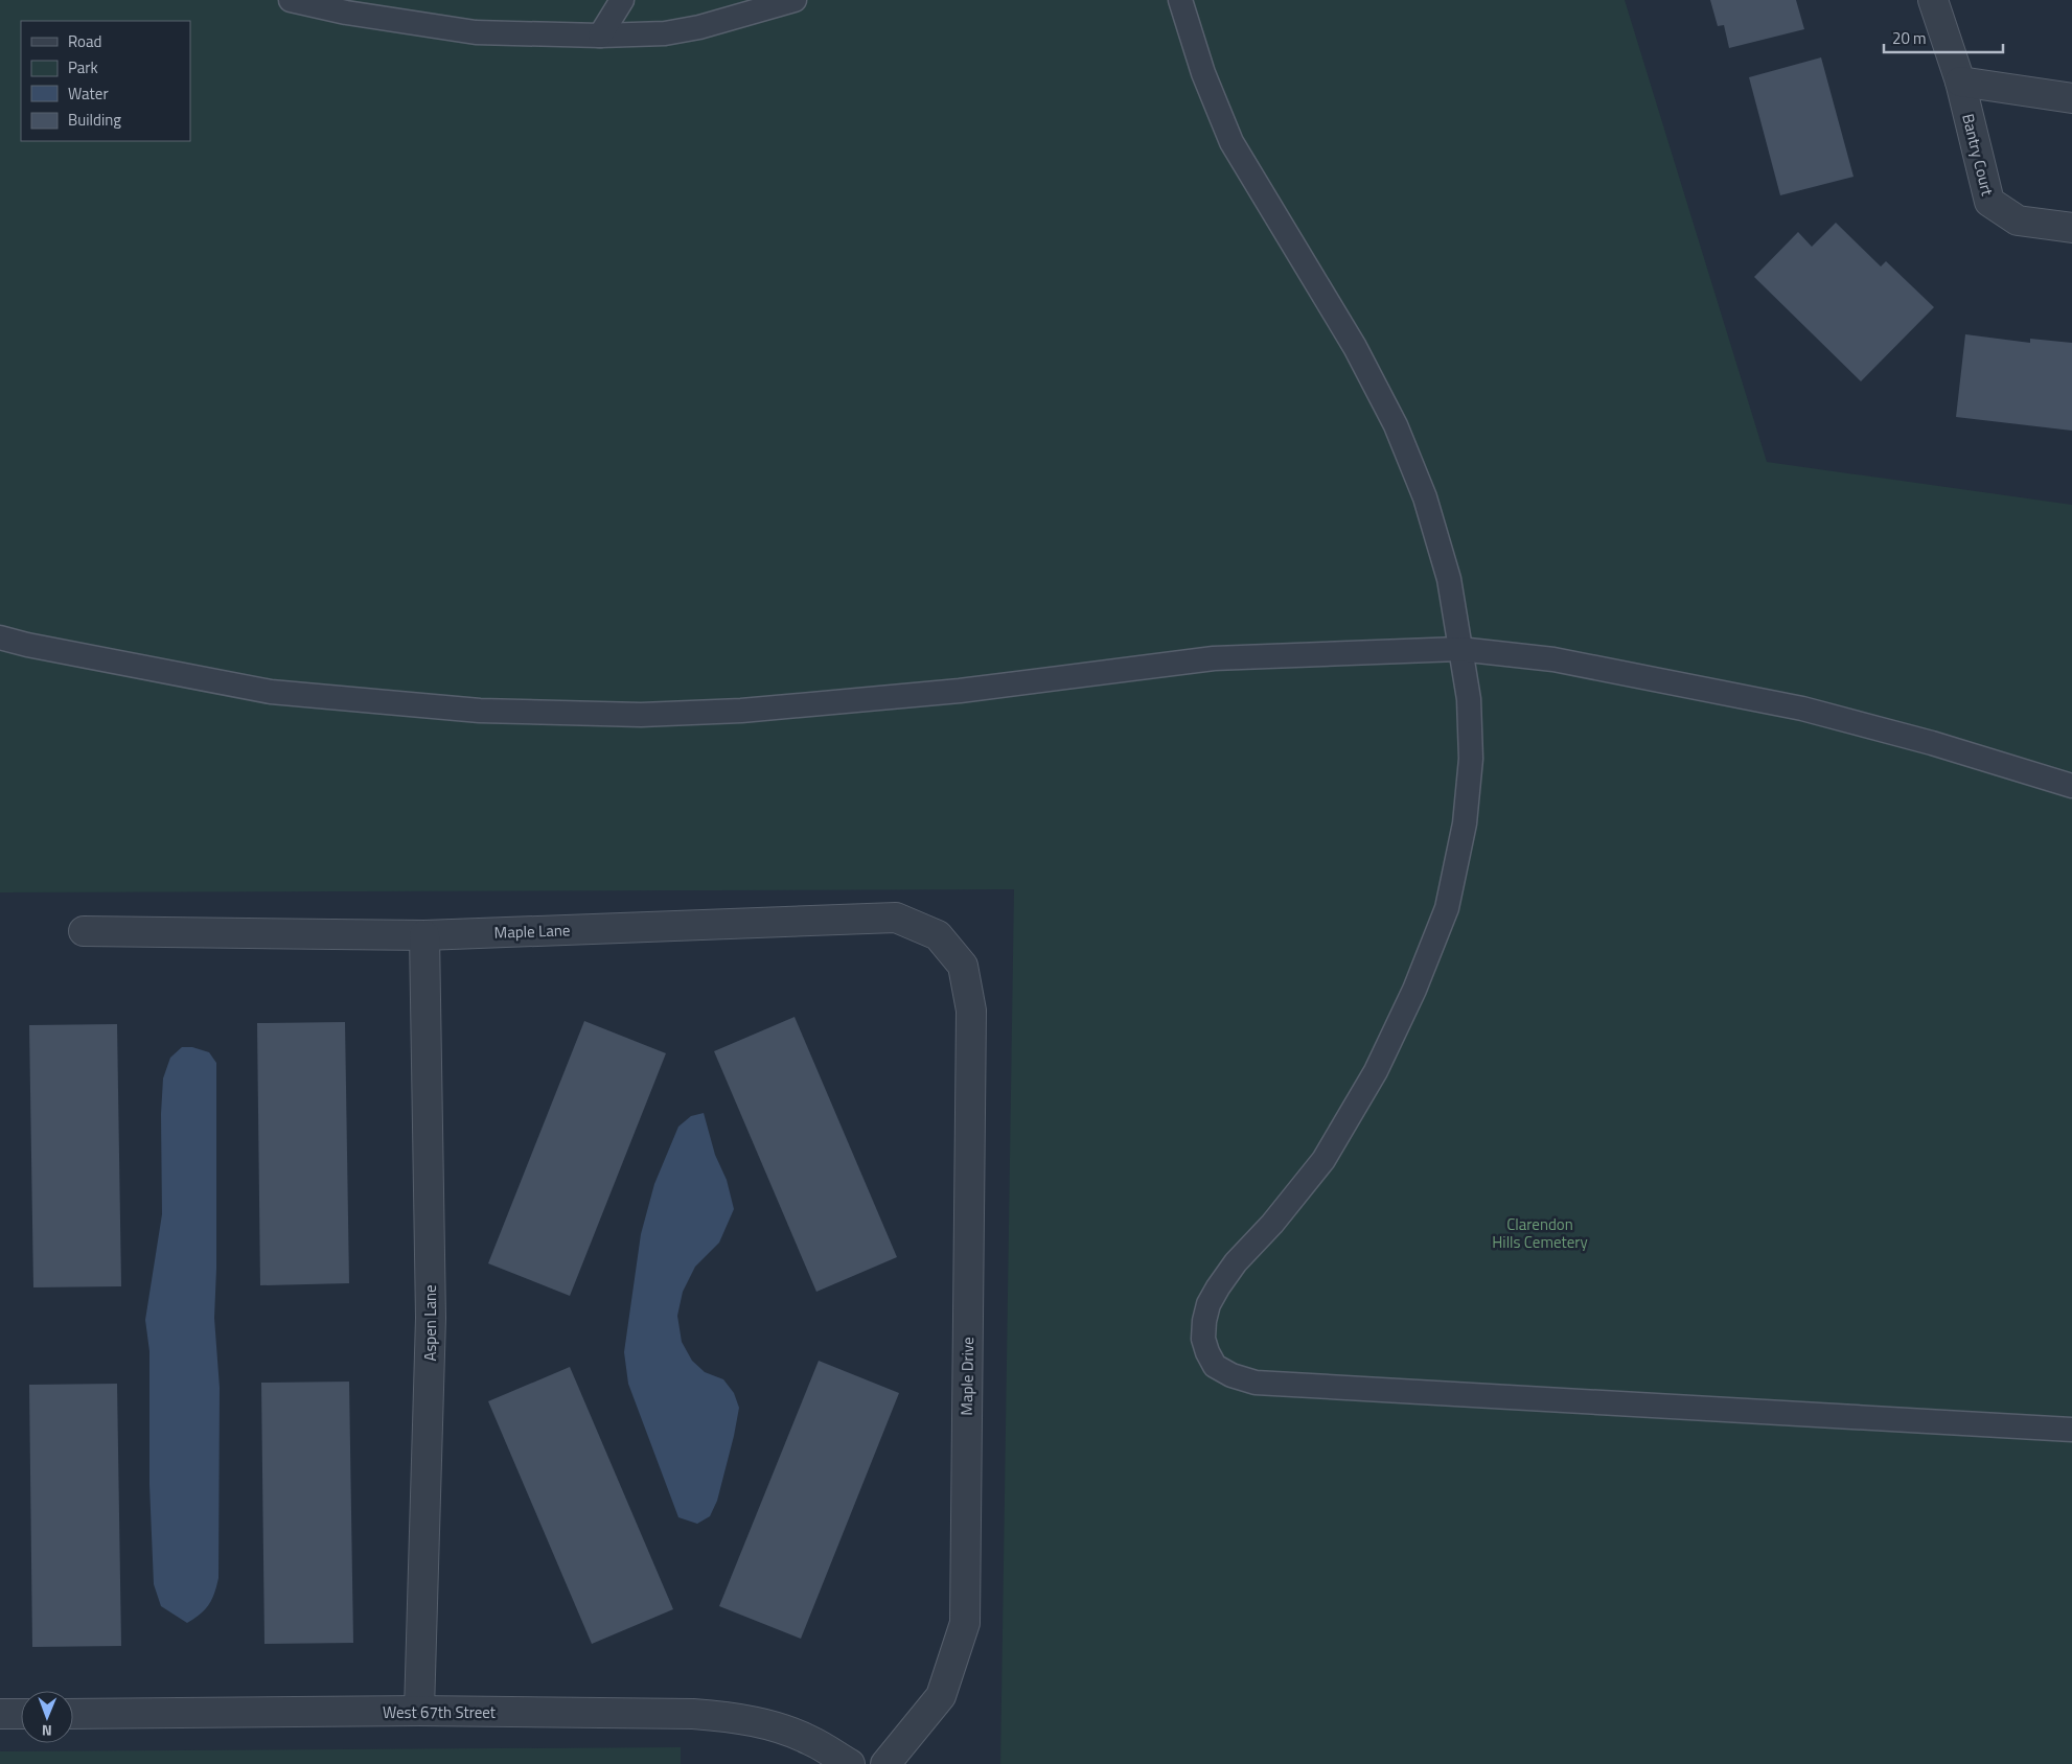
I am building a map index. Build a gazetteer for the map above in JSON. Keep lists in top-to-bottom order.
{
  "streets": {
    "street": [
      "Bantry Court",
      "Maple Lane",
      "Aspen Lane",
      "Maple Drive",
      "West 67th Street"
    ]
  },
  "crossings": [
    ["Maple Lane", "Aspen Lane"],
    ["Maple Lane", "Maple Drive"],
    ["Aspen Lane", "West 67th Street"]
  ],
  "parks": ["Clarendon Hills Cemetery"],
  "legend": [
    "Road",
    "Park",
    "Water",
    "Building"
  ],
  "scale_bar": "20 m",
  "north": "bottom"
}
